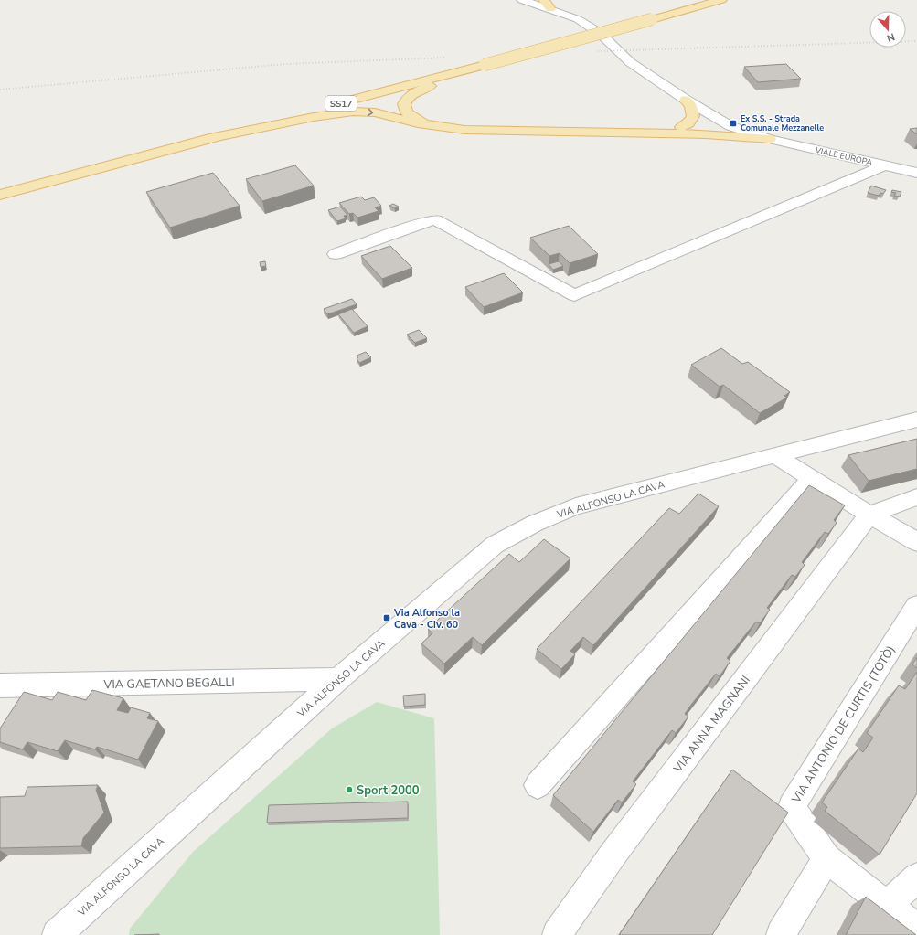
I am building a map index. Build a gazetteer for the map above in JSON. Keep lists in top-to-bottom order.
{
  "streets": {
    "main road": ["SS17"],
    "street": [
      "VIALE EUROPA",
      "VIA ALFONSO LA CAVA",
      "VIA GAETANO BEGALLI",
      "VIA ANNA MAGNANI",
      "VIA ANTONIO DE CURTIS (TOTÒ)"
    ]
  },
  "crossings": [
    ["VIA ALFONSO LA CAVA", "VIA GAETANO BEGALLI"]
  ],
  "places": {
    "transit": ["Ex S.S. - Strada Comunale Mezzanelle", "Via Alfonso la Cava - Civ. 60"],
    "other": ["Sport 2000"]
  },
  "north": "bottom"
}
